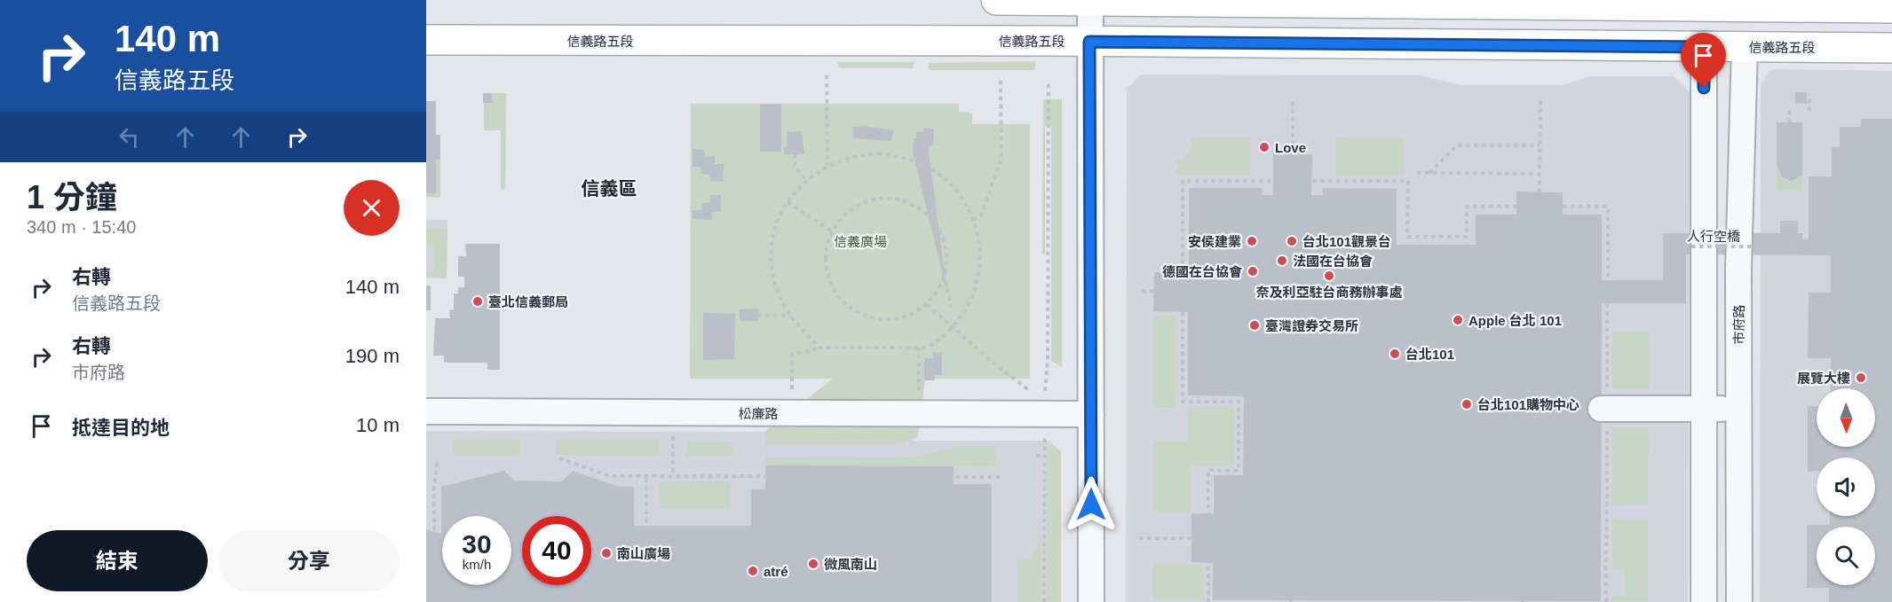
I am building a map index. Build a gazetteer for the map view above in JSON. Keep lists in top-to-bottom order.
{
  "streets": {
    "main road": ["信義路五段"],
    "street": ["市府路", "松廉路"],
    "path": ["人行空橋"]
  },
  "crossings": [
    ["信義路五段", "市府路"]
  ],
  "districts": ["信義區"],
  "parks": ["信義廣場"],
  "places": [
    "Love",
    "安侯建業",
    "台北101觀景台",
    "法國在台協會",
    "德國在台協會",
    "奈及利亞駐台商務辦事處",
    "臺北信義郵局",
    "Apple 台北 101",
    "臺灣證券交易所",
    "台北101",
    "展覽大樓",
    "台北101購物中心",
    "南山廣場",
    "微風南山",
    "atré"
  ],
  "north": "bottom",
  "page": {
    "turn": ["140 m", "信義路五段"],
    "heading": ["1 分鐘", "340 m · 15:40"],
    "list": [
      {
        "name": "右轉",
        "note": "信義路五段",
        "value": "140 m"
      },
      {
        "name": "右轉",
        "note": "市府路",
        "value": "190 m"
      },
      {
        "name": "抵達目的地",
        "value": "10 m"
      }
    ],
    "speed": "30 km/h",
    "limit": "40",
    "buttons": ["結束", "分享"]
  }
}
